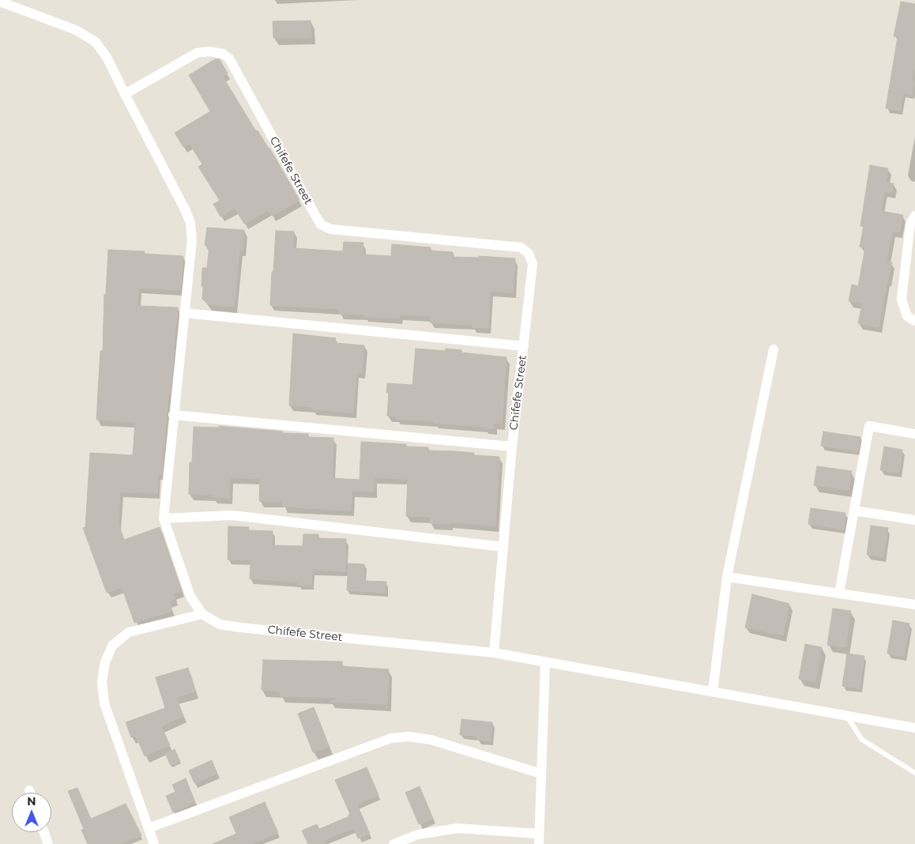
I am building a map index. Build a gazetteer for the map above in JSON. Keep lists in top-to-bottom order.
{
  "streets": {
    "street": ["Chifefe Street"]
  },
  "north": "top"
}
